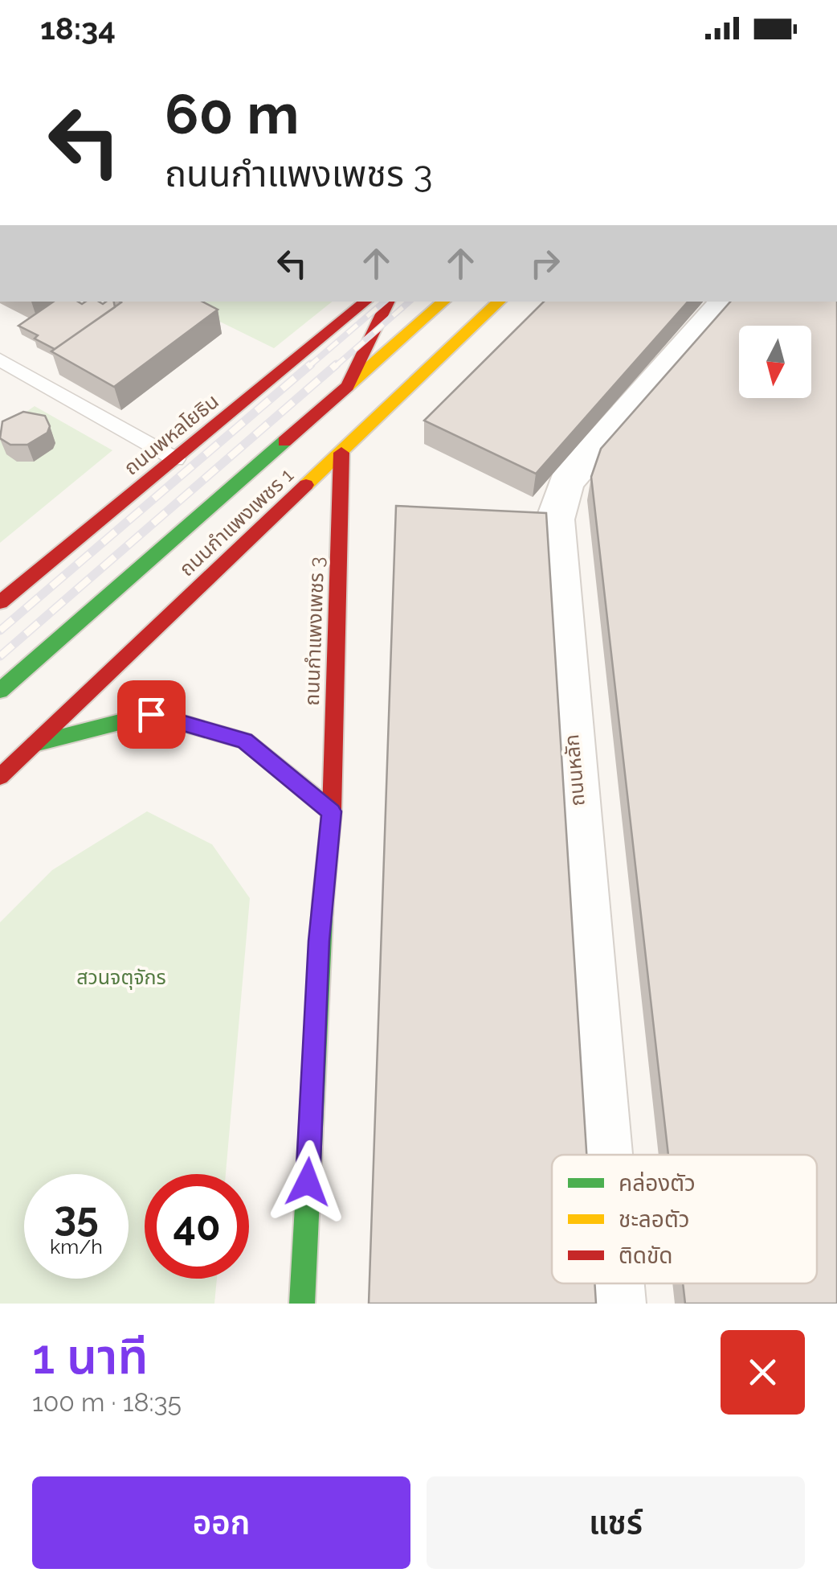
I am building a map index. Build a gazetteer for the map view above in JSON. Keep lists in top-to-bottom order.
{
  "streets": {
    "main road": ["ถนนพหลโยธิน", "ถนนกำแพงเพชร 1", "ถนนกำแพงเพชร 3"],
    "street": ["ถนนหลัก"]
  },
  "crossings": [
    ["ถนนกำแพงเพชร 1", "ถนนกำแพงเพชร 3"]
  ],
  "parks": ["สวนจตุจักร"],
  "legend": ["คล่องตัว", "ชะลอตัว", "ติดขัด"],
  "north": "bottom",
  "page": {
    "status": "18:34",
    "turn": ["60 m", "ถนนกำแพงเพชร 3"],
    "speed": "35 km/h",
    "limit": "40",
    "heading": ["1 นาที", "100 m · 18:35"],
    "buttons": ["ออก", "แชร์"]
  }
}
